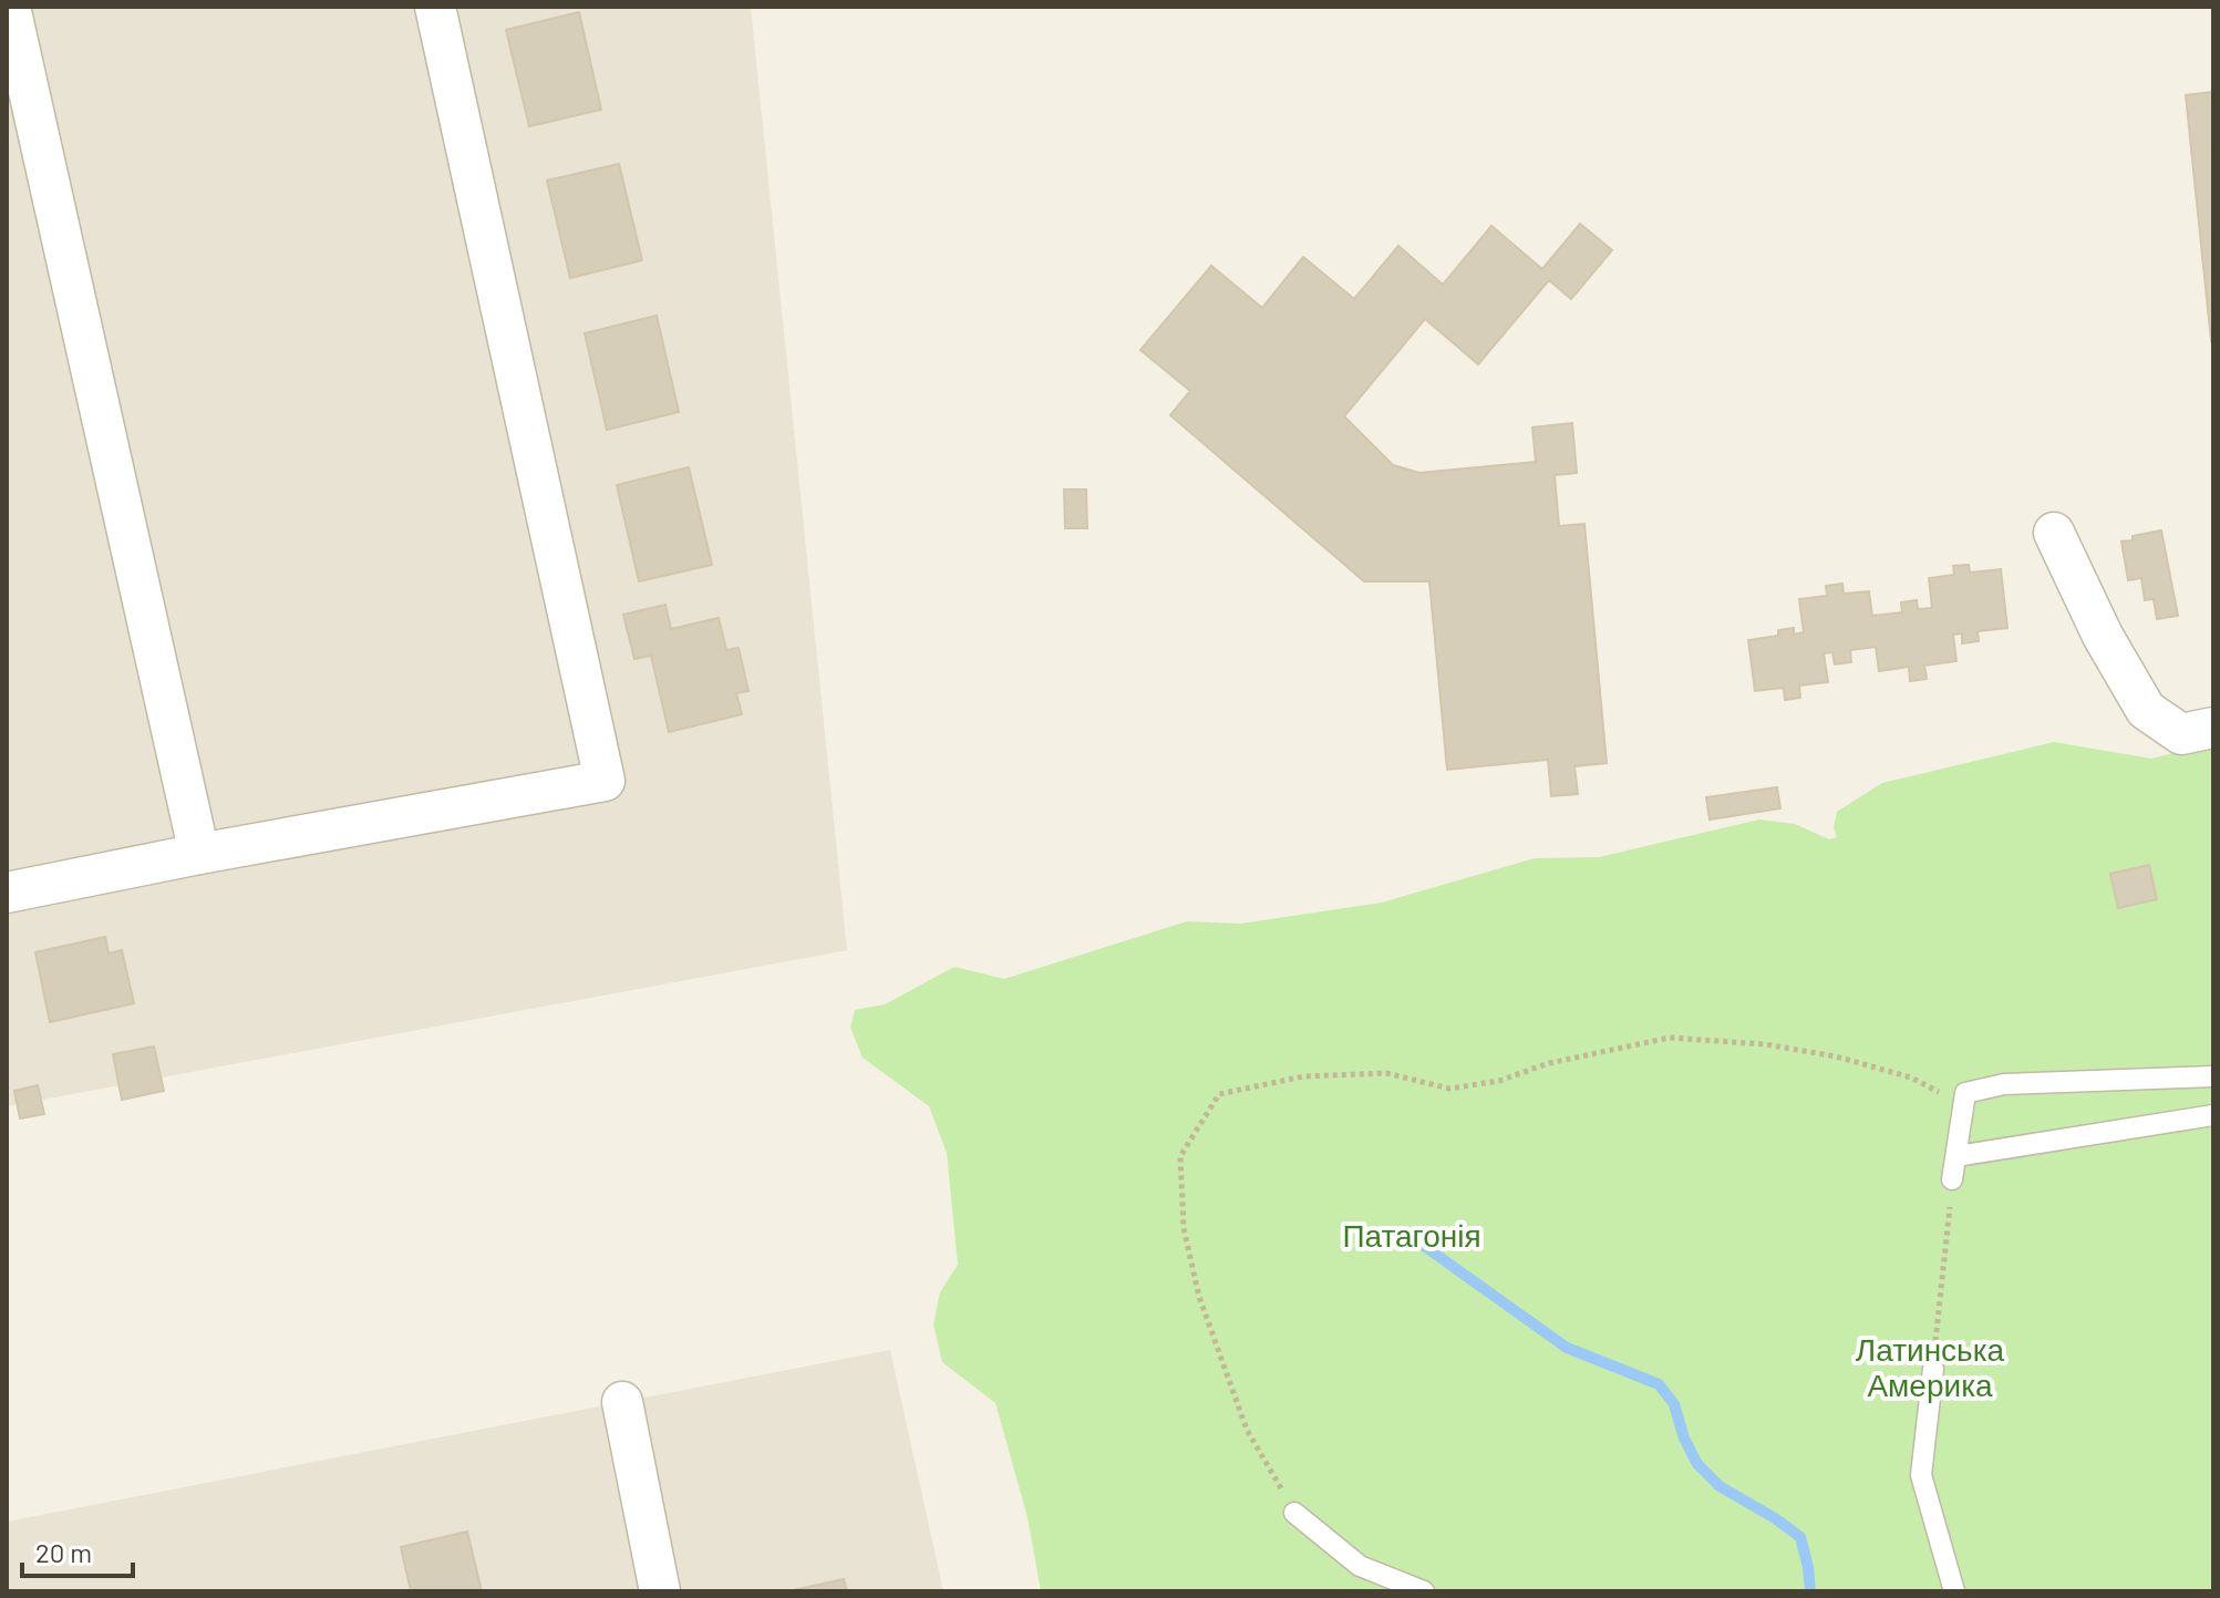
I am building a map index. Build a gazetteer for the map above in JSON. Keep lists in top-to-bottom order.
{
  "parks": ["Патагонія", "Латинська Америка"],
  "scale_bar": "20 m"
}
